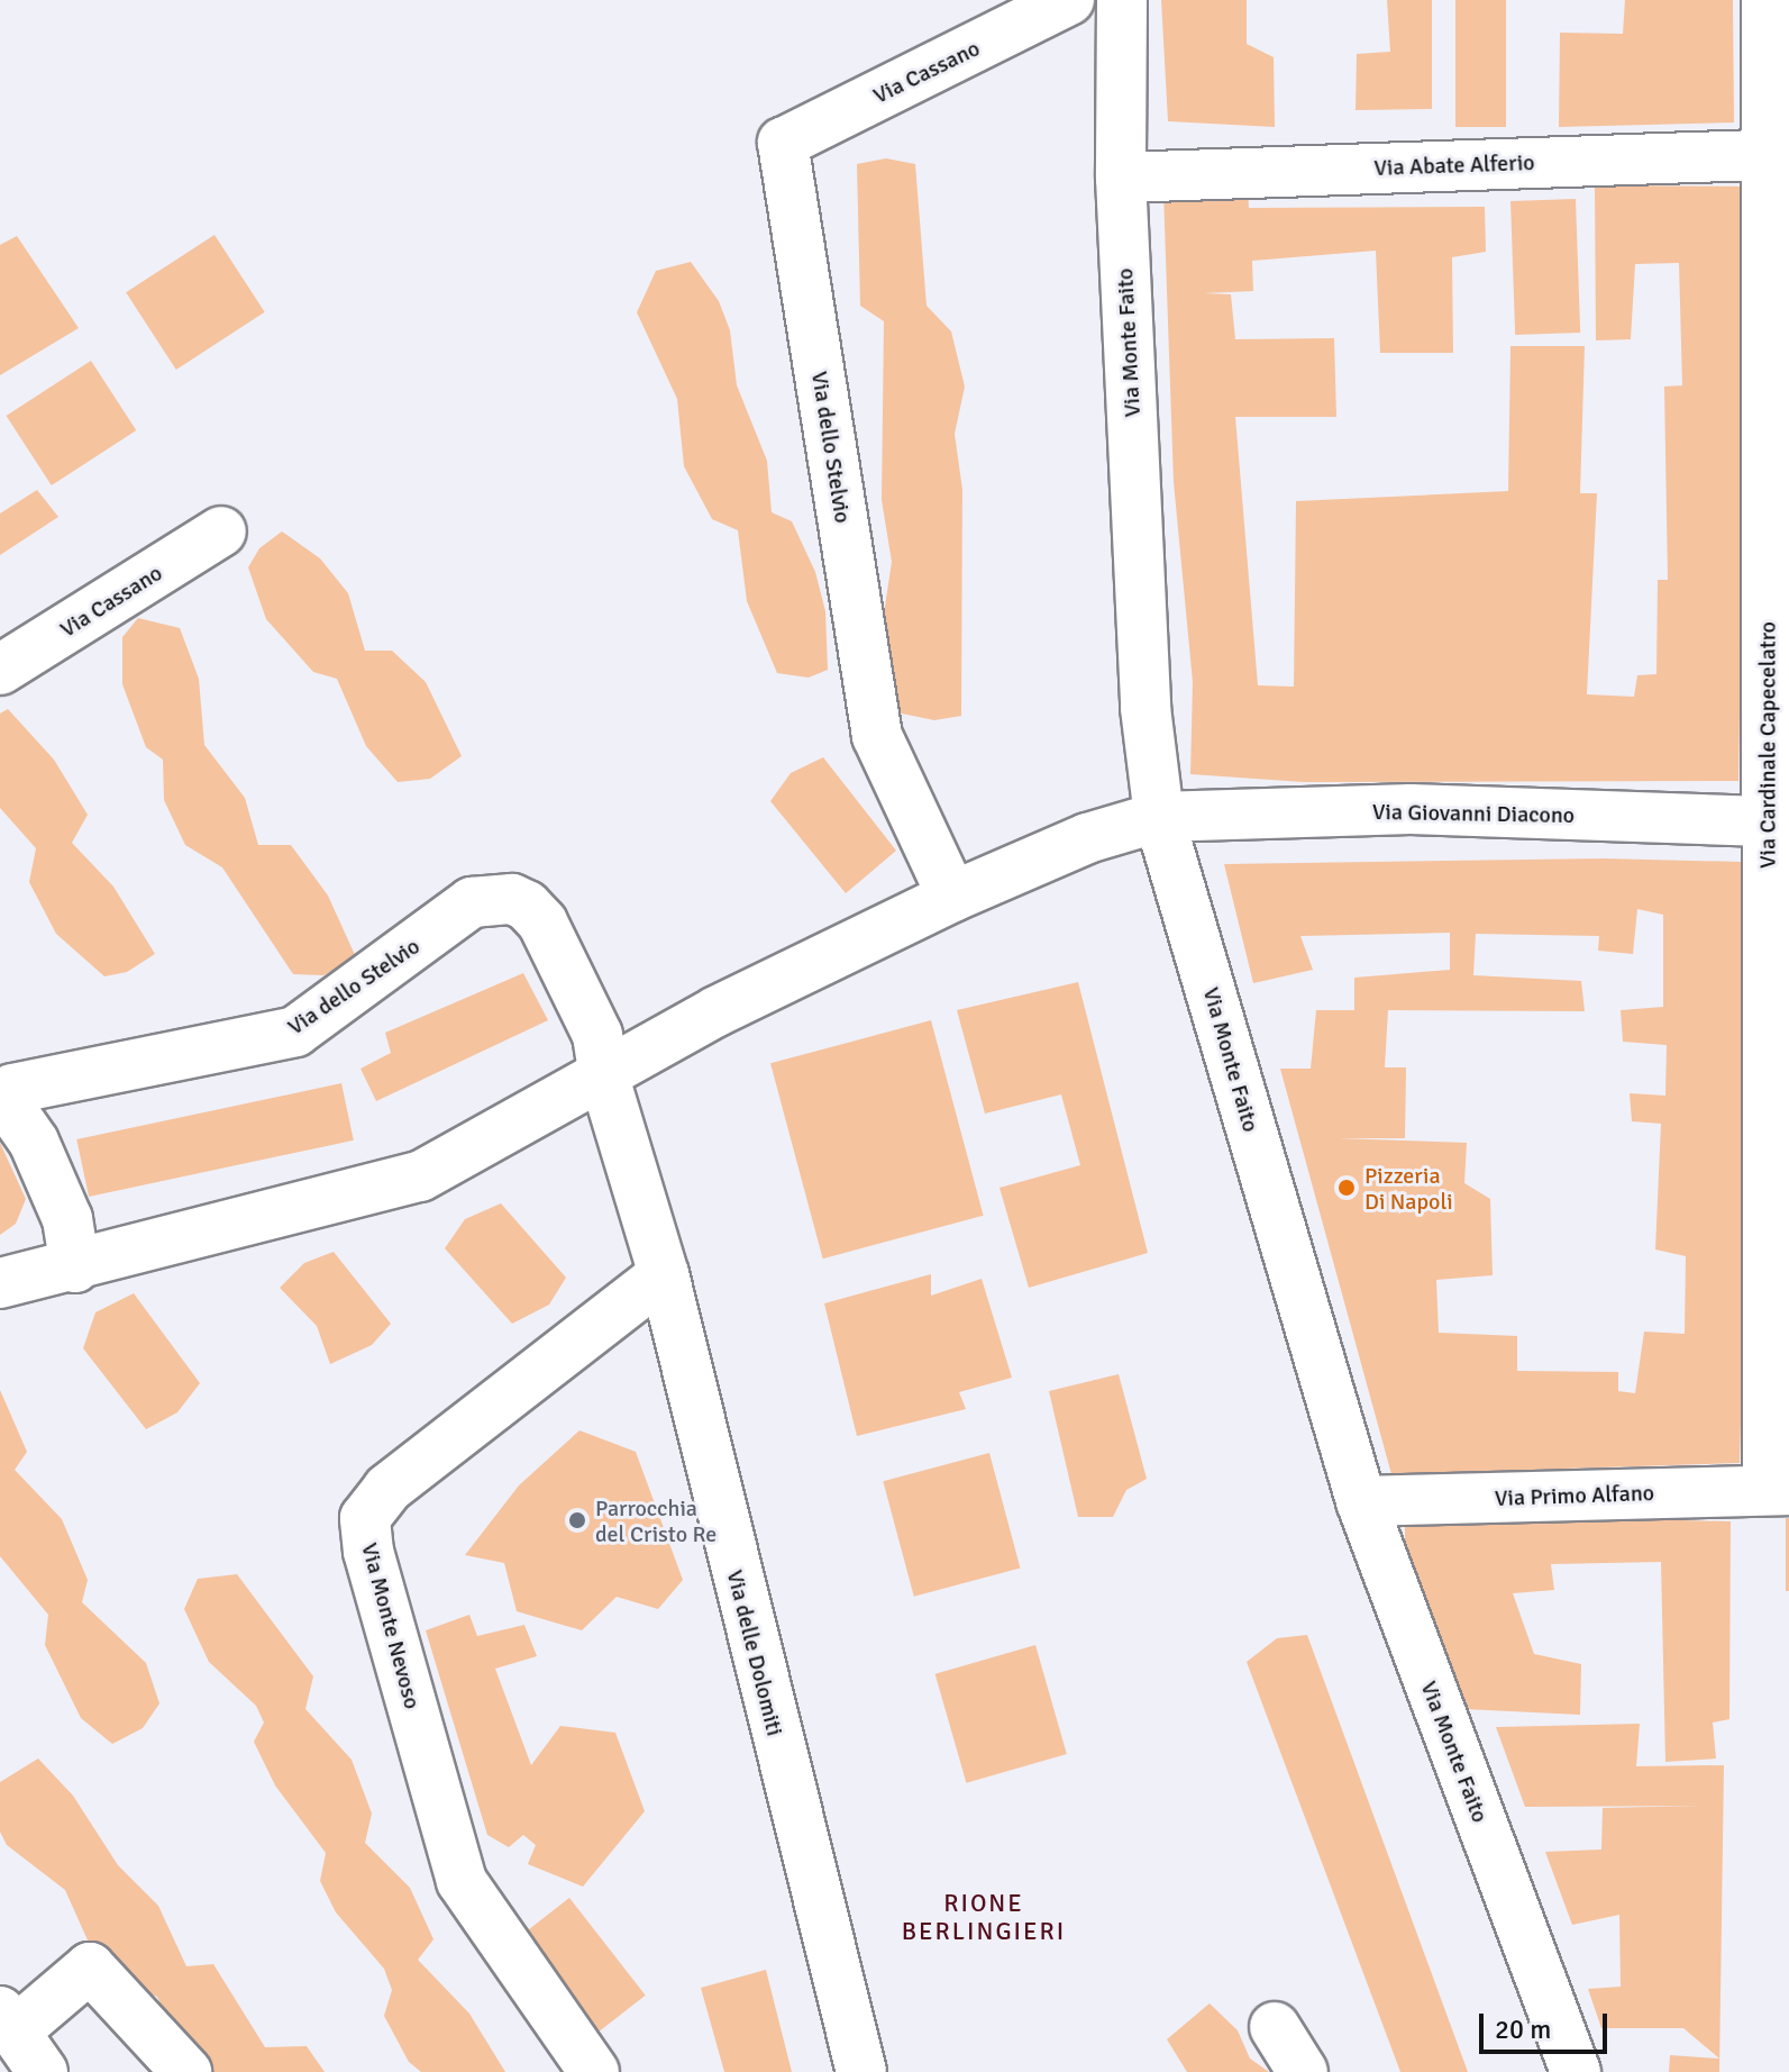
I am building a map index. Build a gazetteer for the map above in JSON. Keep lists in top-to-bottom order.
{
  "streets": {
    "street": [
      "Via Cassano",
      "Via Abate Alferio",
      "Via Monte Faito",
      "Via dello Stelvio",
      "Via Cardinale Capecelatro",
      "Via Giovanni Diacono",
      "Via Primo Alfano",
      "Via Monte Nevoso",
      "Via delle Dolomiti"
    ]
  },
  "crossings": [
    ["Via Cassano", "Via dello Stelvio"],
    ["Via Abate Alferio", "Via Monte Faito"],
    ["Via Abate Alferio", "Via Cardinale Capecelatro"],
    ["Via Monte Faito", "Via Giovanni Diacono"],
    ["Via Monte Faito", "Via Primo Alfano"],
    ["Via dello Stelvio", "Via delle Dolomiti"],
    ["Via Cardinale Capecelatro", "Via Giovanni Diacono"],
    ["Via Cardinale Capecelatro", "Via Primo Alfano"],
    ["Via Monte Nevoso", "Via delle Dolomiti"]
  ],
  "districts": ["RIONE BERLINGIERI"],
  "places": ["Pizzeria Di Napoli", "Parrocchia del Cristo Re"],
  "scale_bar": "20 m"
}
